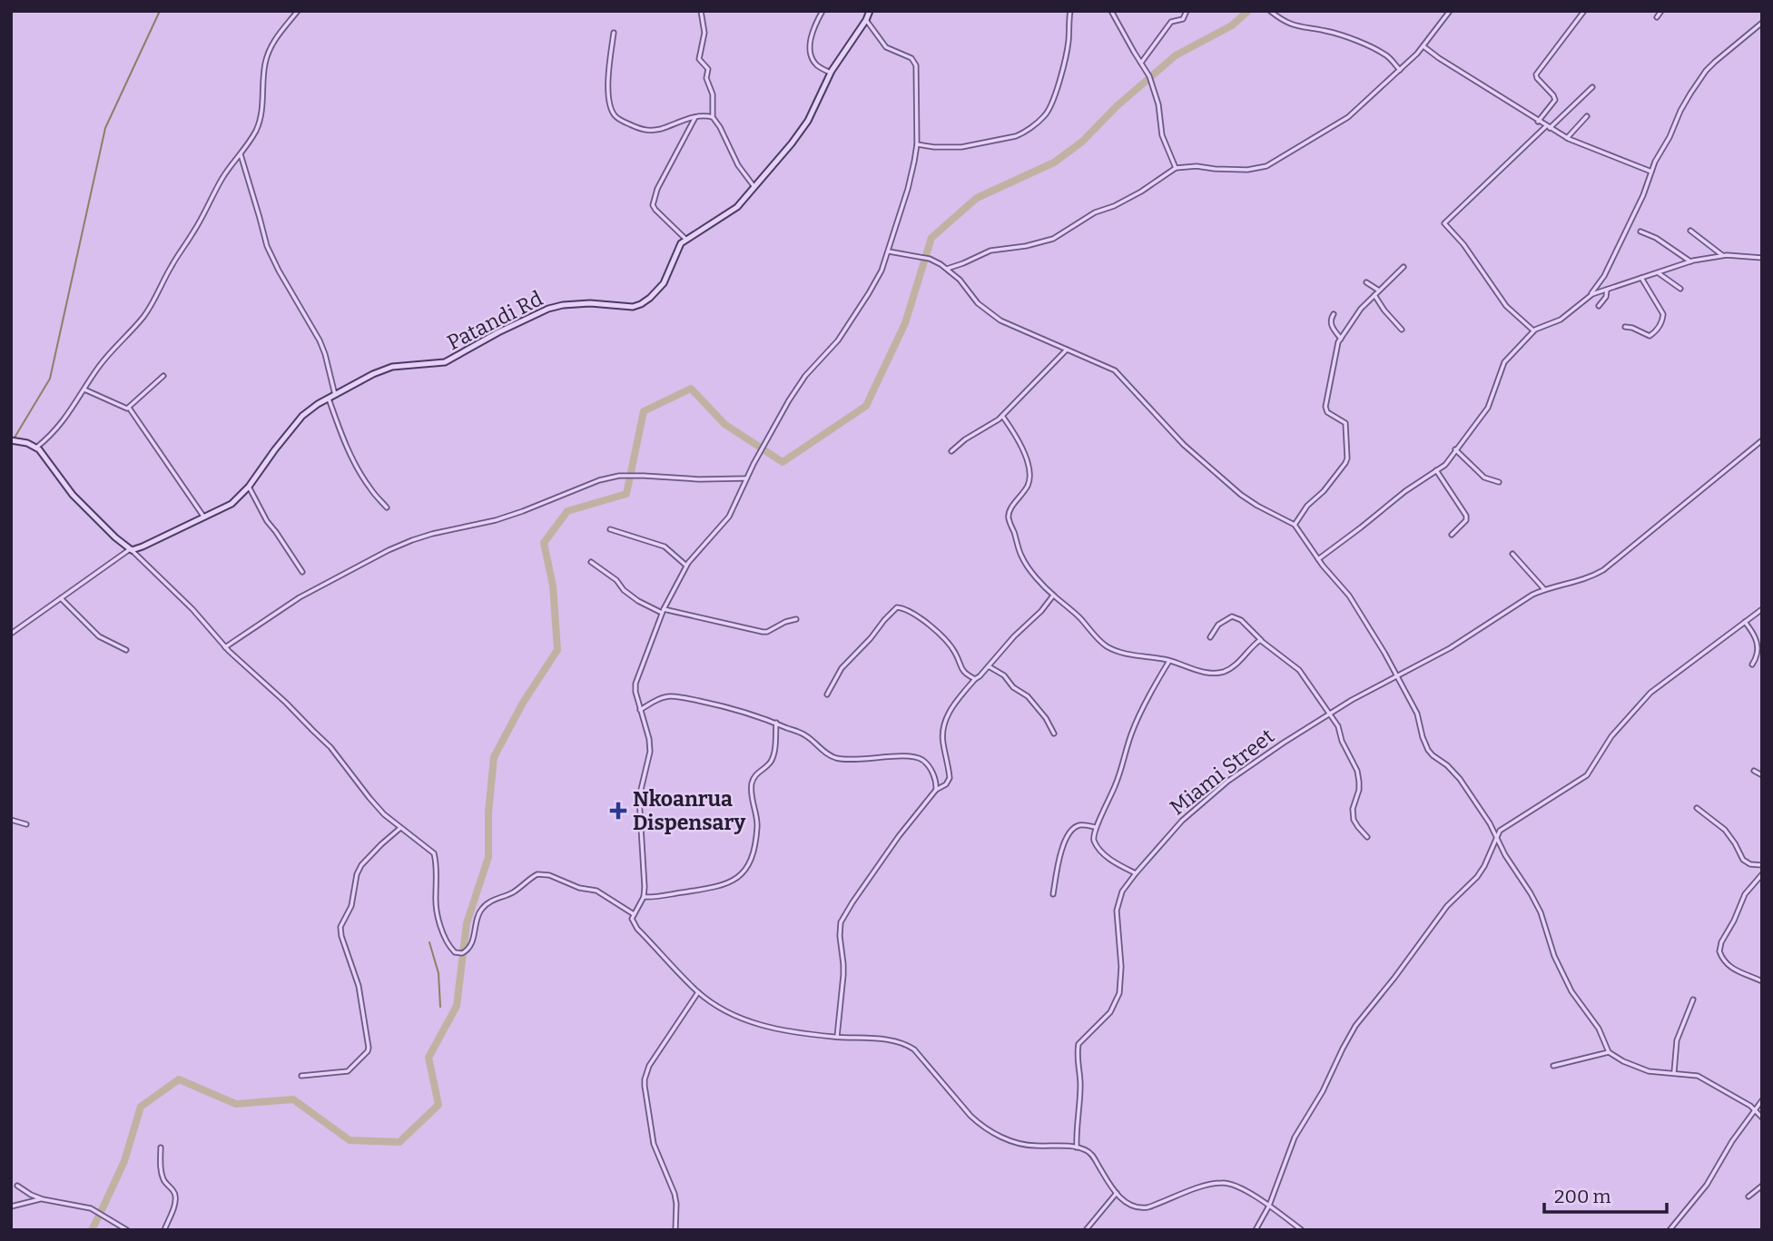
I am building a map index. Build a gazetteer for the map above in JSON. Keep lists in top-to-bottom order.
{
  "streets": {
    "street": ["Patandi Rd", "Miami Street"]
  },
  "places": {
    "health": ["Nkoanrua Dispensary"]
  },
  "scale_bar": "200 m"
}
